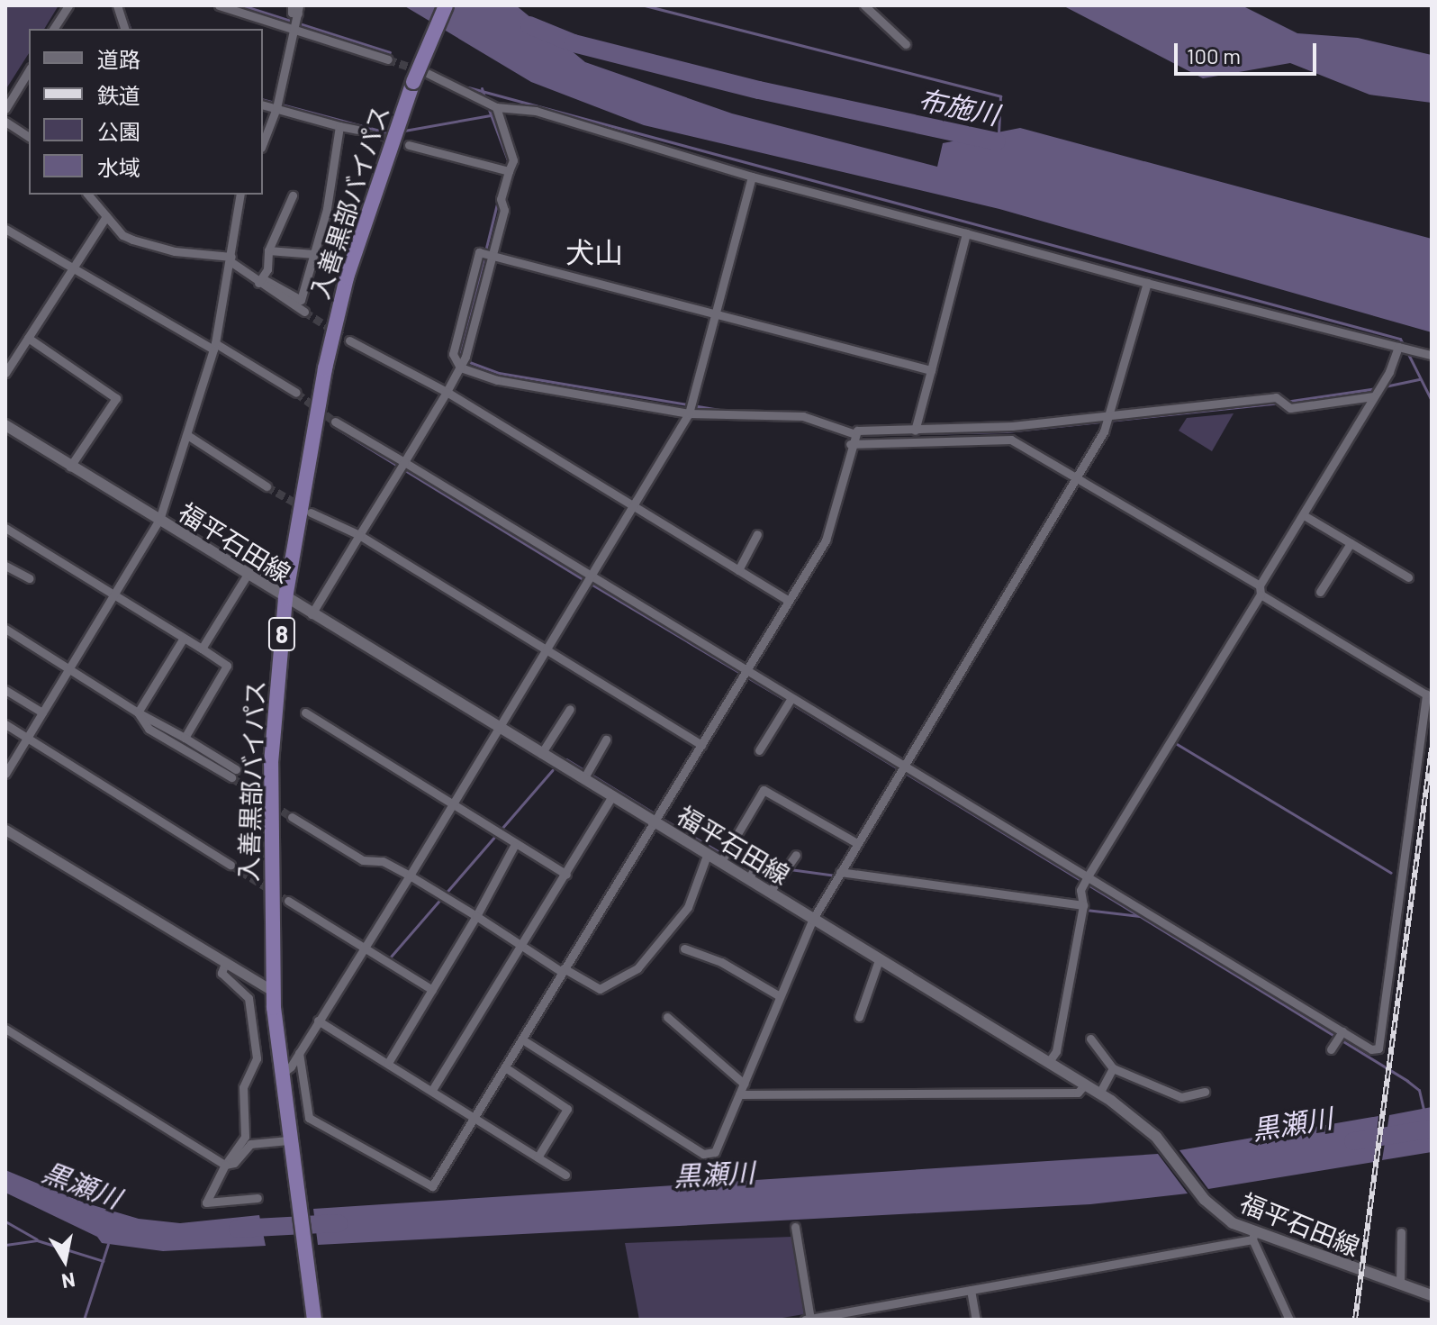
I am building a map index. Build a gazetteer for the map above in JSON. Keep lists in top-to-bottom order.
{
  "streets": {
    "highway": ["入善黒部バイパス", "8"],
    "main road": ["福平石田線"]
  },
  "crossings": [
    ["入善黒部バイパス", "福平石田線"]
  ],
  "districts": ["犬山"],
  "water": ["布施川", "黒瀬川"],
  "legend": [
    "道路",
    "鉄道",
    "公園",
    "水域"
  ],
  "scale_bar": "100 m",
  "north": "bottom"
}
